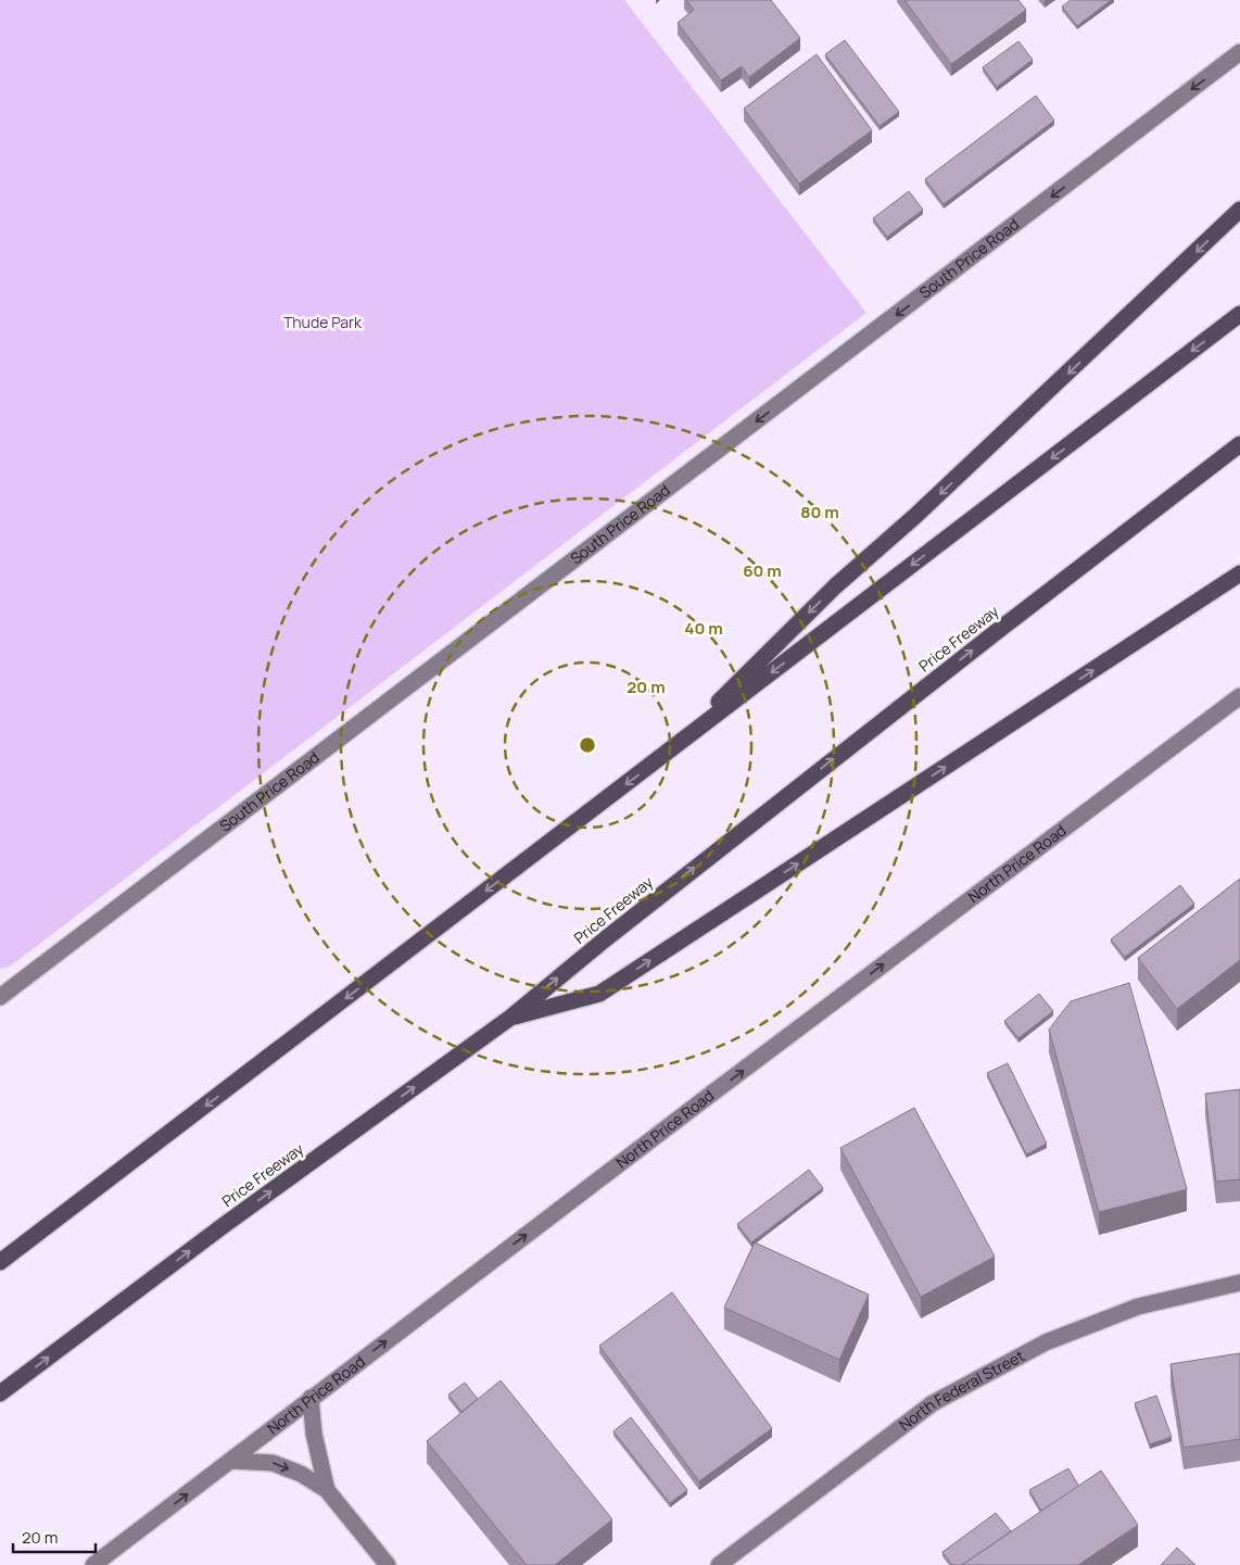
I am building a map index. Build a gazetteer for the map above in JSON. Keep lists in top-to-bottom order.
{
  "streets": {
    "highway": ["Price Freeway"],
    "main road": ["South Price Road", "North Price Road", "North Federal Street"]
  },
  "one_way": ["South Price Road", "North Price Road"],
  "parks": ["Thude Park"],
  "scale_bar": "20 m",
  "rings": [
    "80 m",
    "60 m",
    "40 m",
    "20 m"
  ]
}
